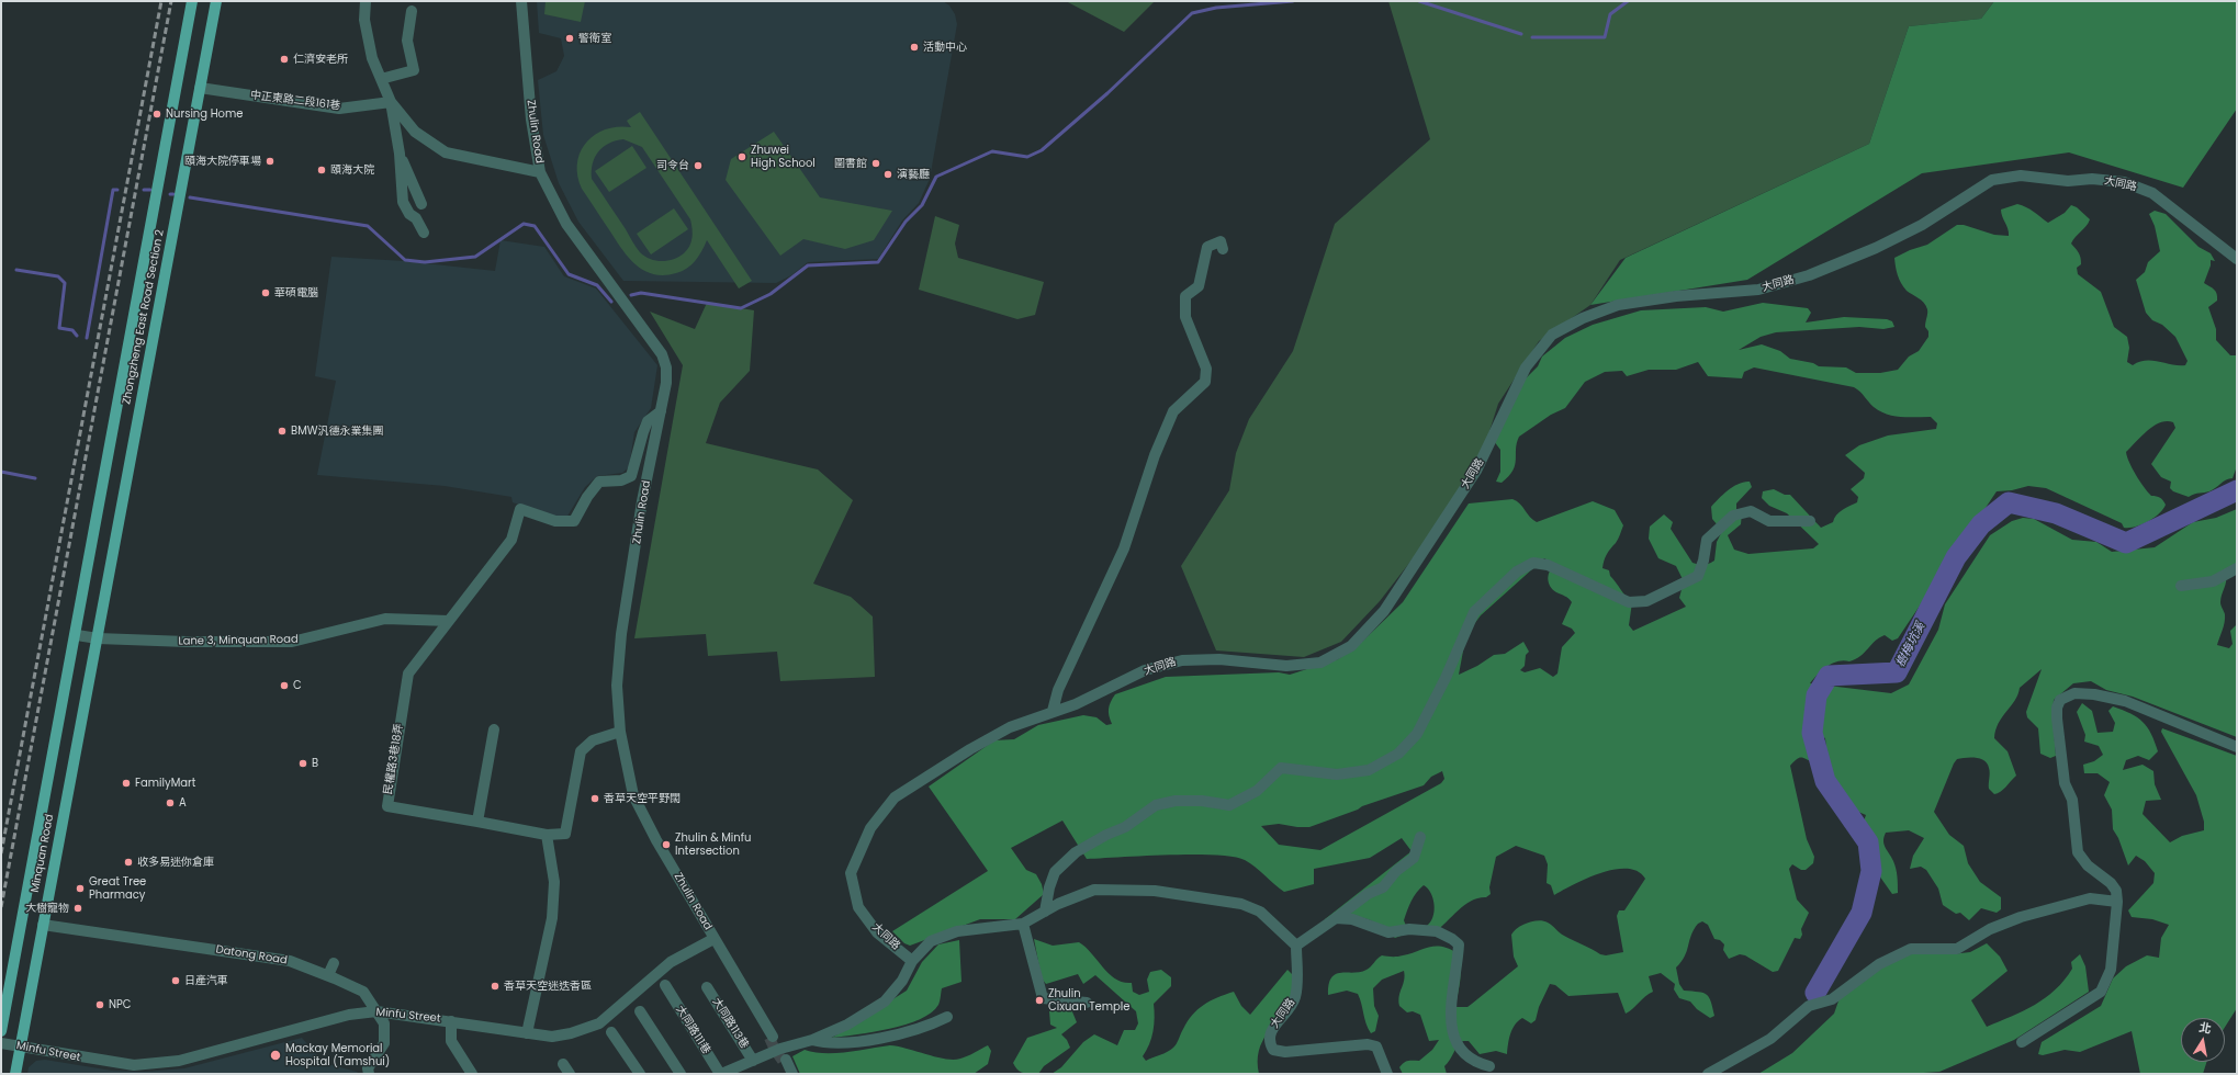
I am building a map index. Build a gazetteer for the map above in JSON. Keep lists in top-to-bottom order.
{
  "streets": {
    "main road": ["Zhongzheng East Road Section 2", "Minquan Road"],
    "street": [
      "中正東路二段161巷",
      "Zhulin Road",
      "大同路",
      "Lane 3, Minquan Road",
      "民權路3巷18弄",
      "Datong Road",
      "Minfu Street",
      "大同路113巷",
      "大同路111巷"
    ]
  },
  "crossings": [
    ["中正東路二段161巷", "Zhongzheng East Road Section 2"],
    ["Zhulin Road", "Minfu Street"],
    ["Zhongzheng East Road Section 2", "Lane 3, Minquan Road"],
    ["Zhongzheng East Road Section 2", "Minquan Road"],
    ["Lane 3, Minquan Road", "民權路3巷18弄"],
    ["Lane 3, Minquan Road", "Minquan Road"],
    ["Minquan Road", "Datong Road"],
    ["Minquan Road", "Minfu Street"],
    ["Datong Road", "Minfu Street"]
  ],
  "water": ["樹梅坑溪"],
  "places": [
    "警衛室",
    "活動中心",
    "仁濟安老所",
    "Nursing Home",
    "Zhuwei High School",
    "頤海大院停車場",
    "圖書館",
    "司令台",
    "頤海大院",
    "演藝廳",
    "華碩電腦",
    "BMW汎德永業集團",
    "C",
    "B",
    "FamilyMart",
    "香草天空平野闊",
    "A",
    "Zhulin & Minfu Intersection",
    "收多易迷你倉庫",
    "Great Tree Pharmacy",
    "大樹寵物",
    "日產汽車",
    "香草天空迷迭香區",
    "Zhulin Cixuan Temple",
    "NPC",
    "Mackay Memorial Hospital (Tamshui)"
  ],
  "north": "top"
}
